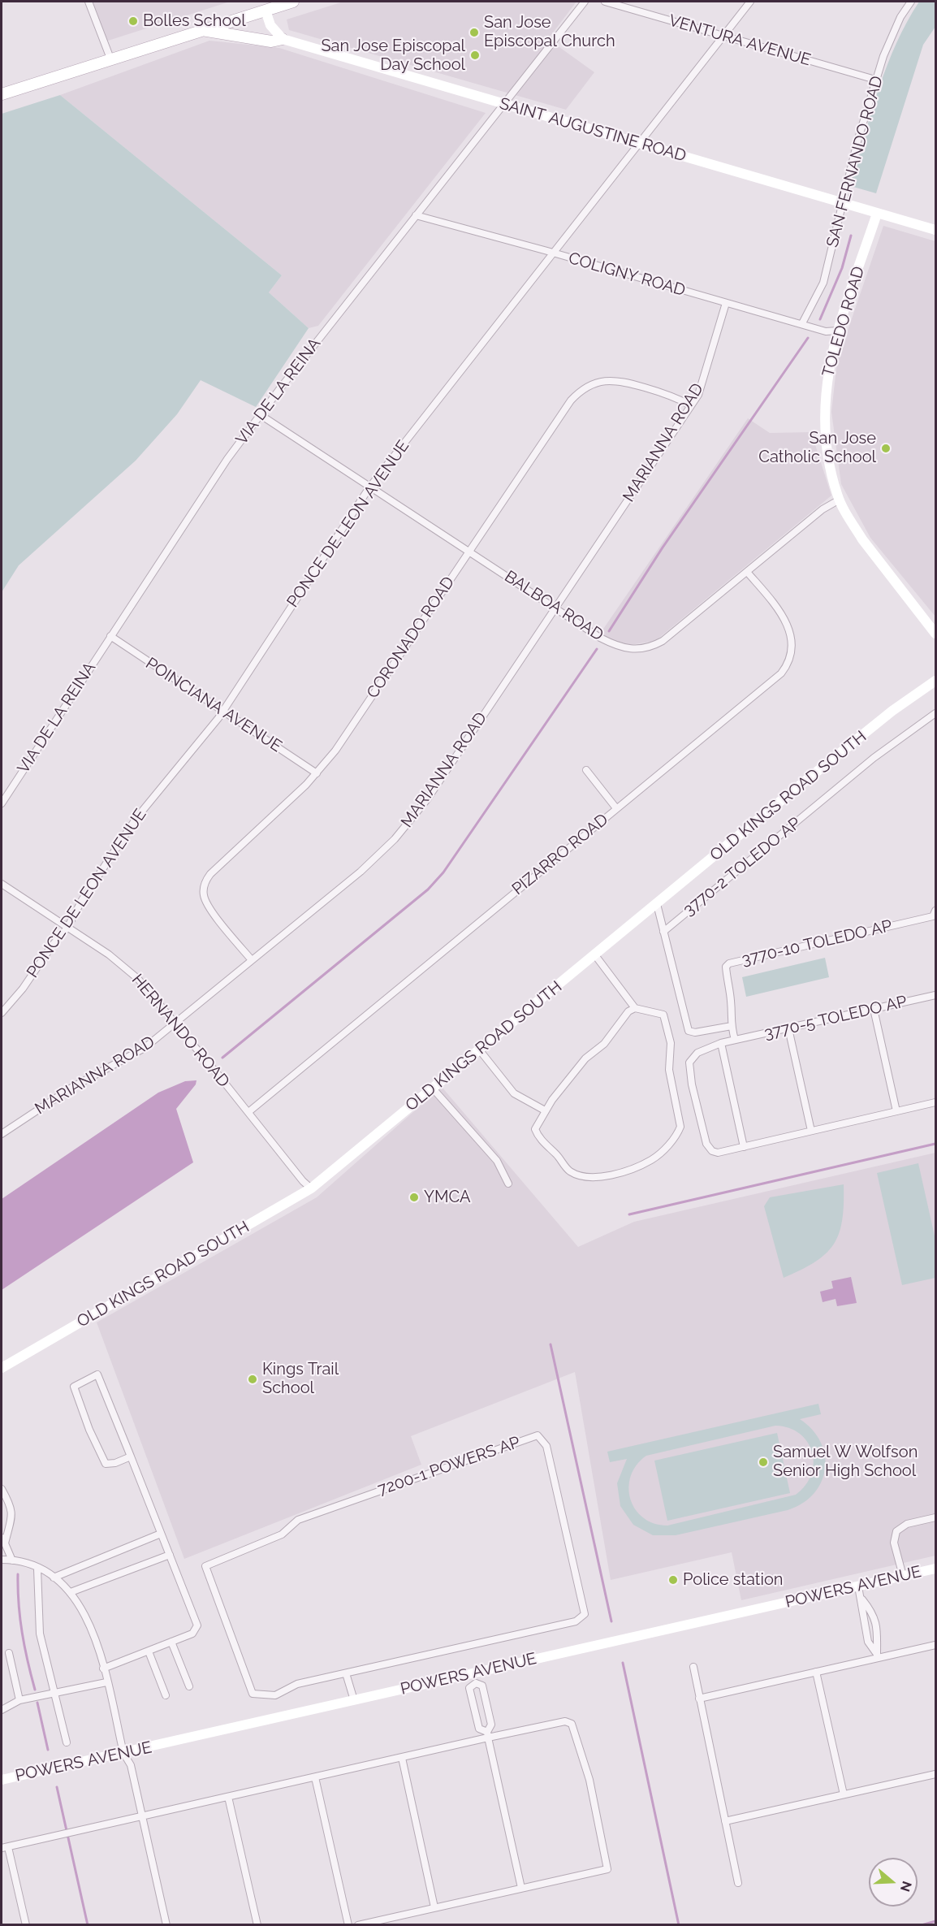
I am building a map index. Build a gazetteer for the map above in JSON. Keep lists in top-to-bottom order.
{
  "streets": {
    "street": [
      "VENTURA AVENUE",
      "SAINT AUGUSTINE ROAD",
      "SAN FERNANDO ROAD",
      "COLIGNY ROAD",
      "TOLEDO ROAD",
      "VIA DE LA REINA",
      "MARIANNA ROAD",
      "PONCE DE LEON AVENUE",
      "BALBOA ROAD",
      "CORONADO ROAD",
      "POINCIANA AVENUE",
      "OLD KINGS ROAD SOUTH",
      "PIZARRO ROAD",
      "3770-2 TOLEDO AP",
      "3770-10 TOLEDO AP",
      "3770-5 TOLEDO AP",
      "HERNANDO ROAD",
      "7200-1 POWERS AP",
      "POWERS AVENUE"
    ]
  },
  "crossings": [
    ["VENTURA AVENUE", "SAN FERNANDO ROAD"],
    ["VENTURA AVENUE", "PONCE DE LEON AVENUE"],
    ["SAINT AUGUSTINE ROAD", "SAN FERNANDO ROAD"],
    ["SAINT AUGUSTINE ROAD", "TOLEDO ROAD"],
    ["SAINT AUGUSTINE ROAD", "VIA DE LA REINA"],
    ["SAINT AUGUSTINE ROAD", "PONCE DE LEON AVENUE"],
    ["SAN FERNANDO ROAD", "COLIGNY ROAD"],
    ["COLIGNY ROAD", "TOLEDO ROAD"],
    ["COLIGNY ROAD", "VIA DE LA REINA"],
    ["COLIGNY ROAD", "MARIANNA ROAD"],
    ["COLIGNY ROAD", "PONCE DE LEON AVENUE"],
    ["TOLEDO ROAD", "BALBOA ROAD"],
    ["VIA DE LA REINA", "BALBOA ROAD"],
    ["VIA DE LA REINA", "POINCIANA AVENUE"],
    ["MARIANNA ROAD", "BALBOA ROAD"],
    ["MARIANNA ROAD", "CORONADO ROAD"],
    ["MARIANNA ROAD", "HERNANDO ROAD"],
    ["PONCE DE LEON AVENUE", "BALBOA ROAD"],
    ["PONCE DE LEON AVENUE", "POINCIANA AVENUE"],
    ["PONCE DE LEON AVENUE", "HERNANDO ROAD"],
    ["BALBOA ROAD", "CORONADO ROAD"],
    ["BALBOA ROAD", "PIZARRO ROAD"],
    ["CORONADO ROAD", "POINCIANA AVENUE"],
    ["OLD KINGS ROAD SOUTH", "HERNANDO ROAD"],
    ["PIZARRO ROAD", "HERNANDO ROAD"],
    ["3770-10 TOLEDO AP", "3770-5 TOLEDO AP"]
  ],
  "places": [
    "Bolles School",
    "San Jose Episcopal Church",
    "San Jose Episcopal Day School",
    "San Jose Catholic School",
    "YMCA",
    "Kings Trail School",
    "Samuel W Wolfson Senior High School",
    "Police station"
  ],
  "north": "right"
}
